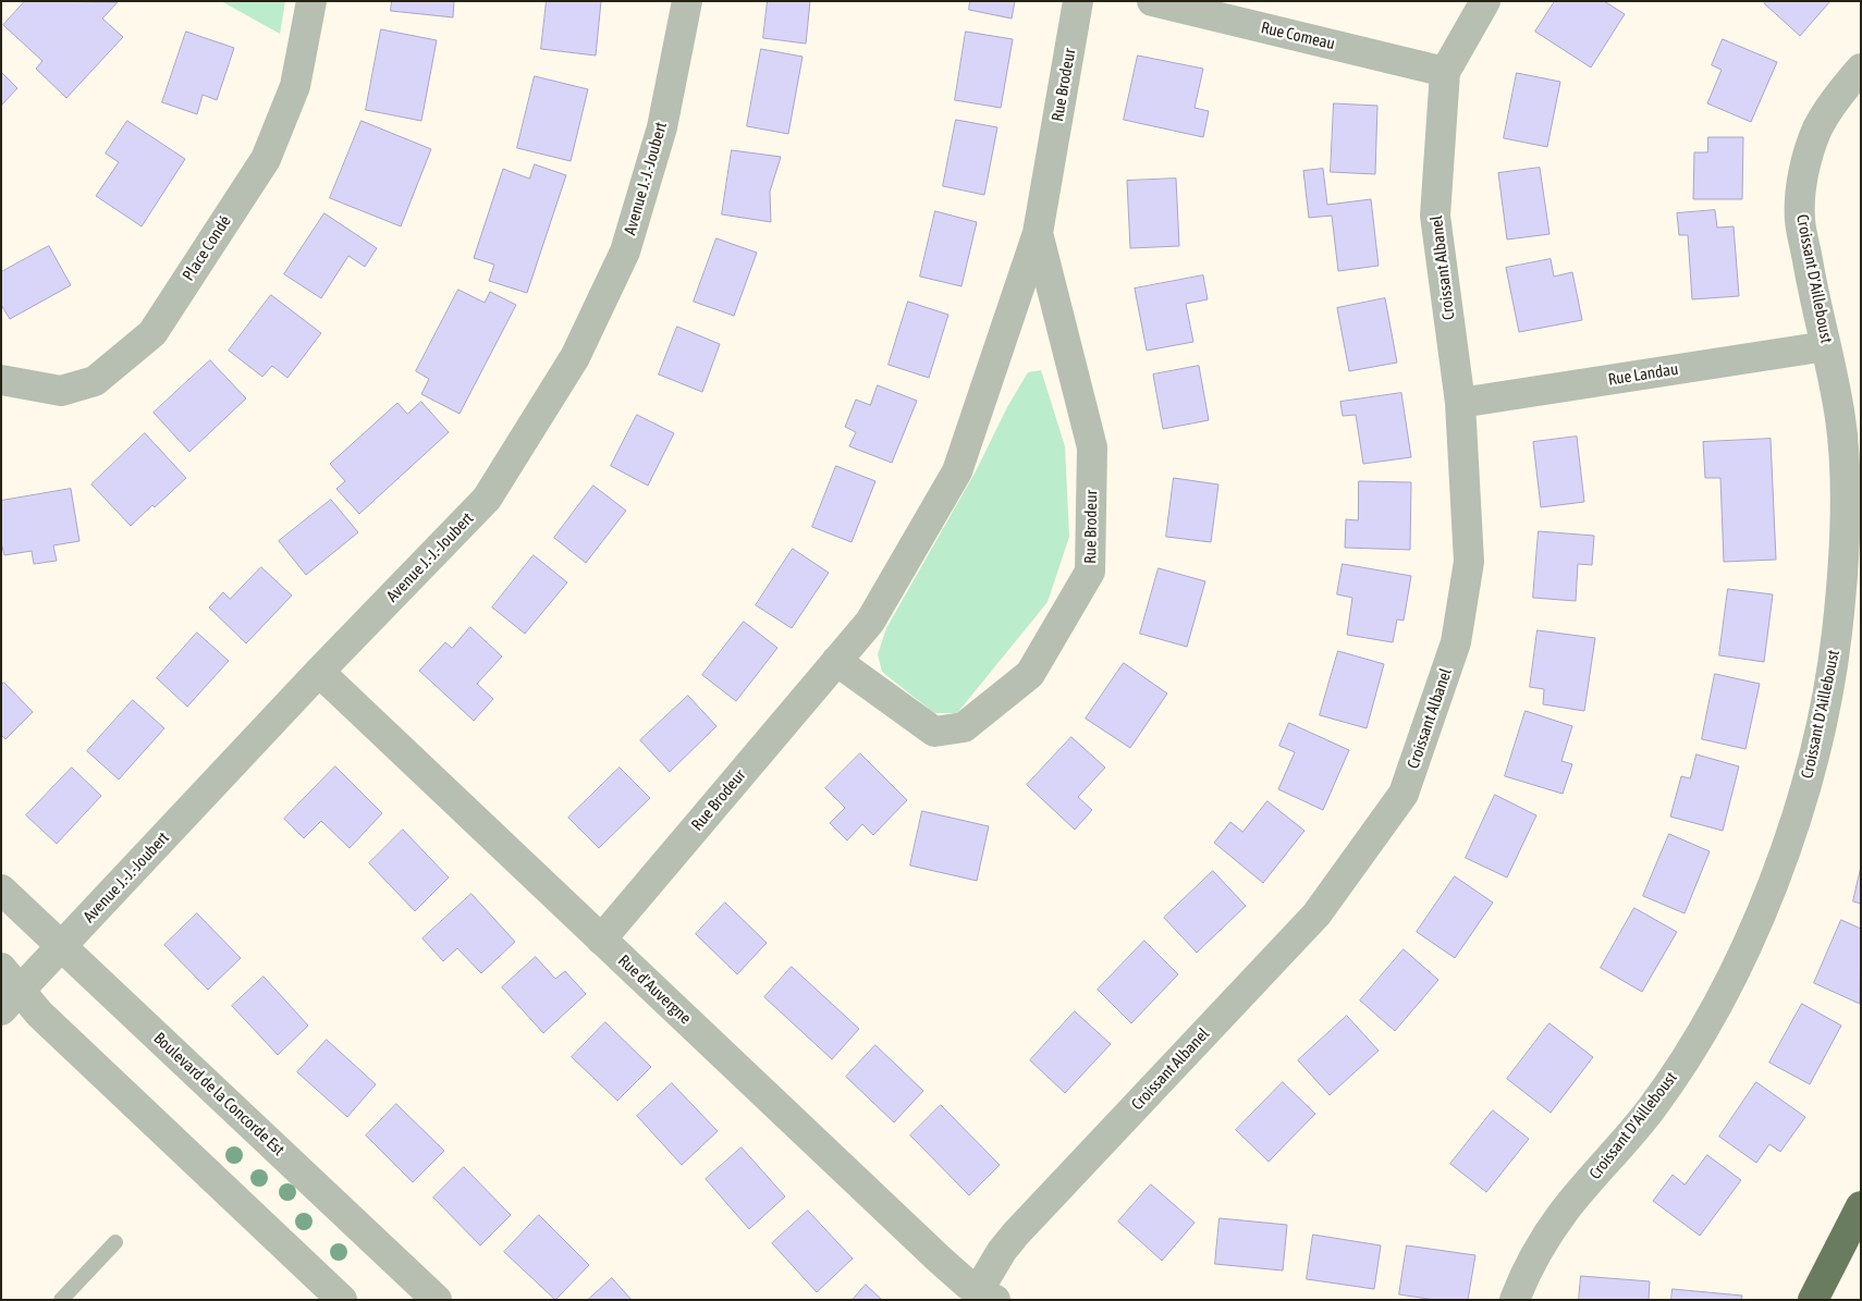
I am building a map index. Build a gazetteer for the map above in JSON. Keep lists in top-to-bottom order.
{
  "streets": {
    "street": [
      "Rue Comeau",
      "Rue Brodeur",
      "Avenue J.-J.-Joubert",
      "Place Condé",
      "Croissant Albanel",
      "Croissant D'Ailleboust",
      "Rue Landau",
      "Rue d'Auvergne",
      "Boulevard de la Concorde Est"
    ]
  },
  "crossings": [
    ["Rue Comeau", "Croissant Albanel"],
    ["Rue Brodeur", "Rue d'Auvergne"],
    ["Avenue J.-J.-Joubert", "Rue d'Auvergne"],
    ["Avenue J.-J.-Joubert", "Boulevard de la Concorde Est"],
    ["Croissant Albanel", "Rue Landau"],
    ["Croissant Albanel", "Rue d'Auvergne"],
    ["Croissant D'Ailleboust", "Rue Landau"]
  ]
}
